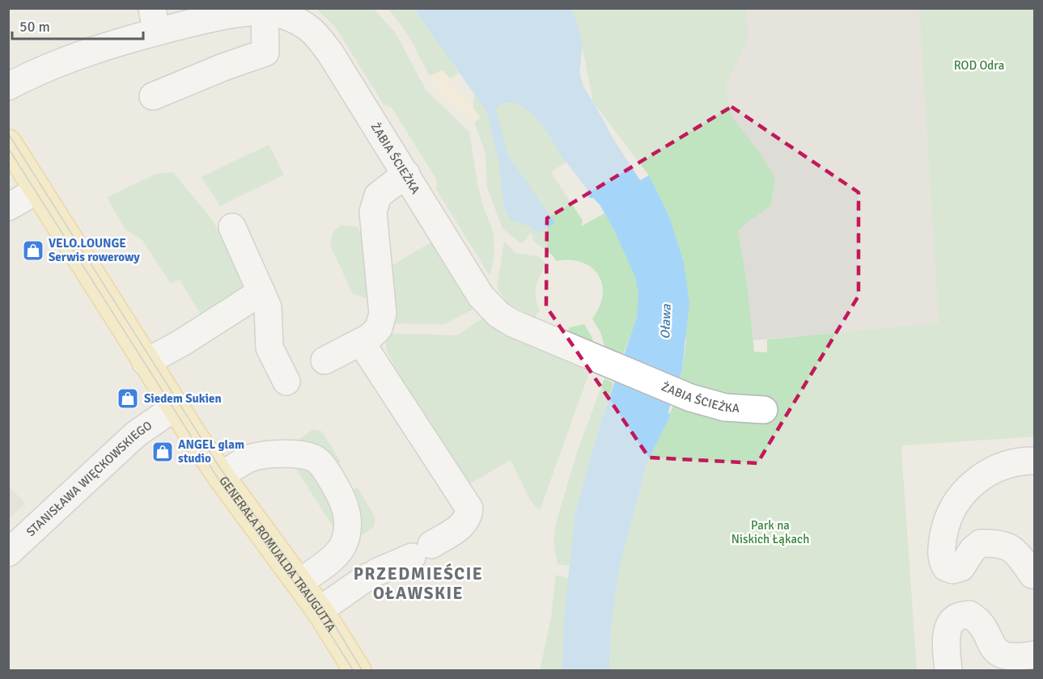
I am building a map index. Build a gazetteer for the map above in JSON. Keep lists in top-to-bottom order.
{
  "streets": {
    "main road": ["GENERAŁA ROMUALDA TRAUGUTTA"],
    "street": ["ŻABIA ŚCIEŻKA", "STANISŁAWA WIĘCKOWSKIEGO"]
  },
  "crossings": [
    ["STANISŁAWA WIĘCKOWSKIEGO", "GENERAŁA ROMUALDA TRAUGUTTA"]
  ],
  "districts": ["PRZEDMIEŚCIE OŁAWSKIE"],
  "water": ["Oława"],
  "parks": ["ROD Odra", "Park na Niskich Łąkach"],
  "places": {
    "shop": ["VELO.LOUNGE Serwis rowerowy", "Siedem Sukien", "ANGEL glam studio"]
  },
  "scale_bar": "50 m"
}
